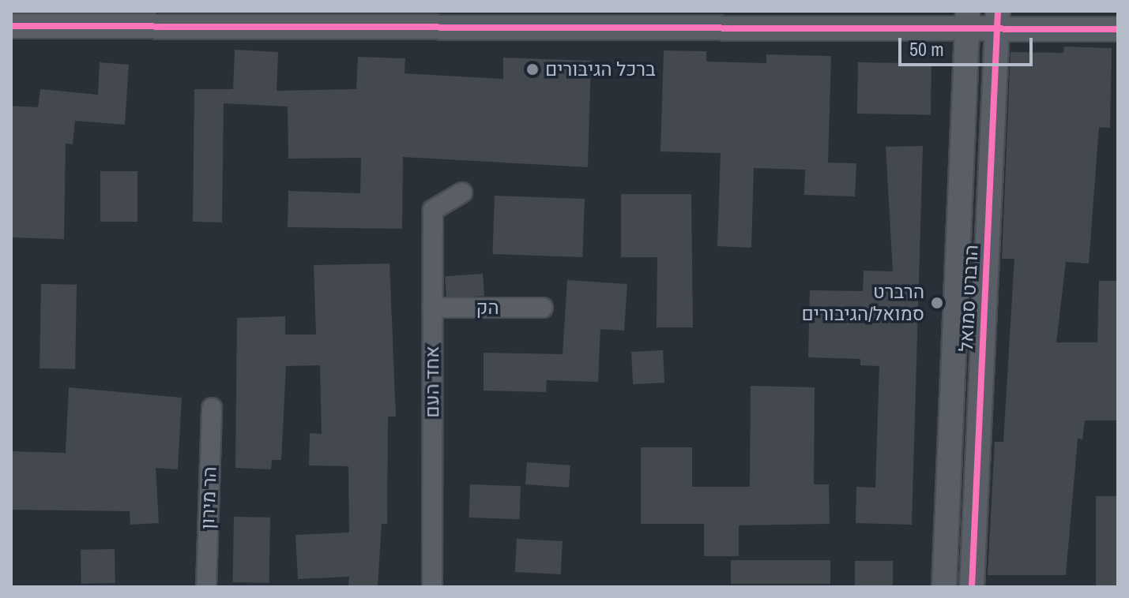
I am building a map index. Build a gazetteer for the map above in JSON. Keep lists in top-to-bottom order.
{
  "streets": {
    "street": [
      "הרברט סמואל",
      "הק",
      "אחד העם",
      "הר מירון"
    ]
  },
  "crossings": [
    ["הק", "אחד העם"]
  ],
  "places": ["ברכל הגיבורים", "הרברט סמואל/הגיבורים"],
  "scale_bar": "50 m"
}
